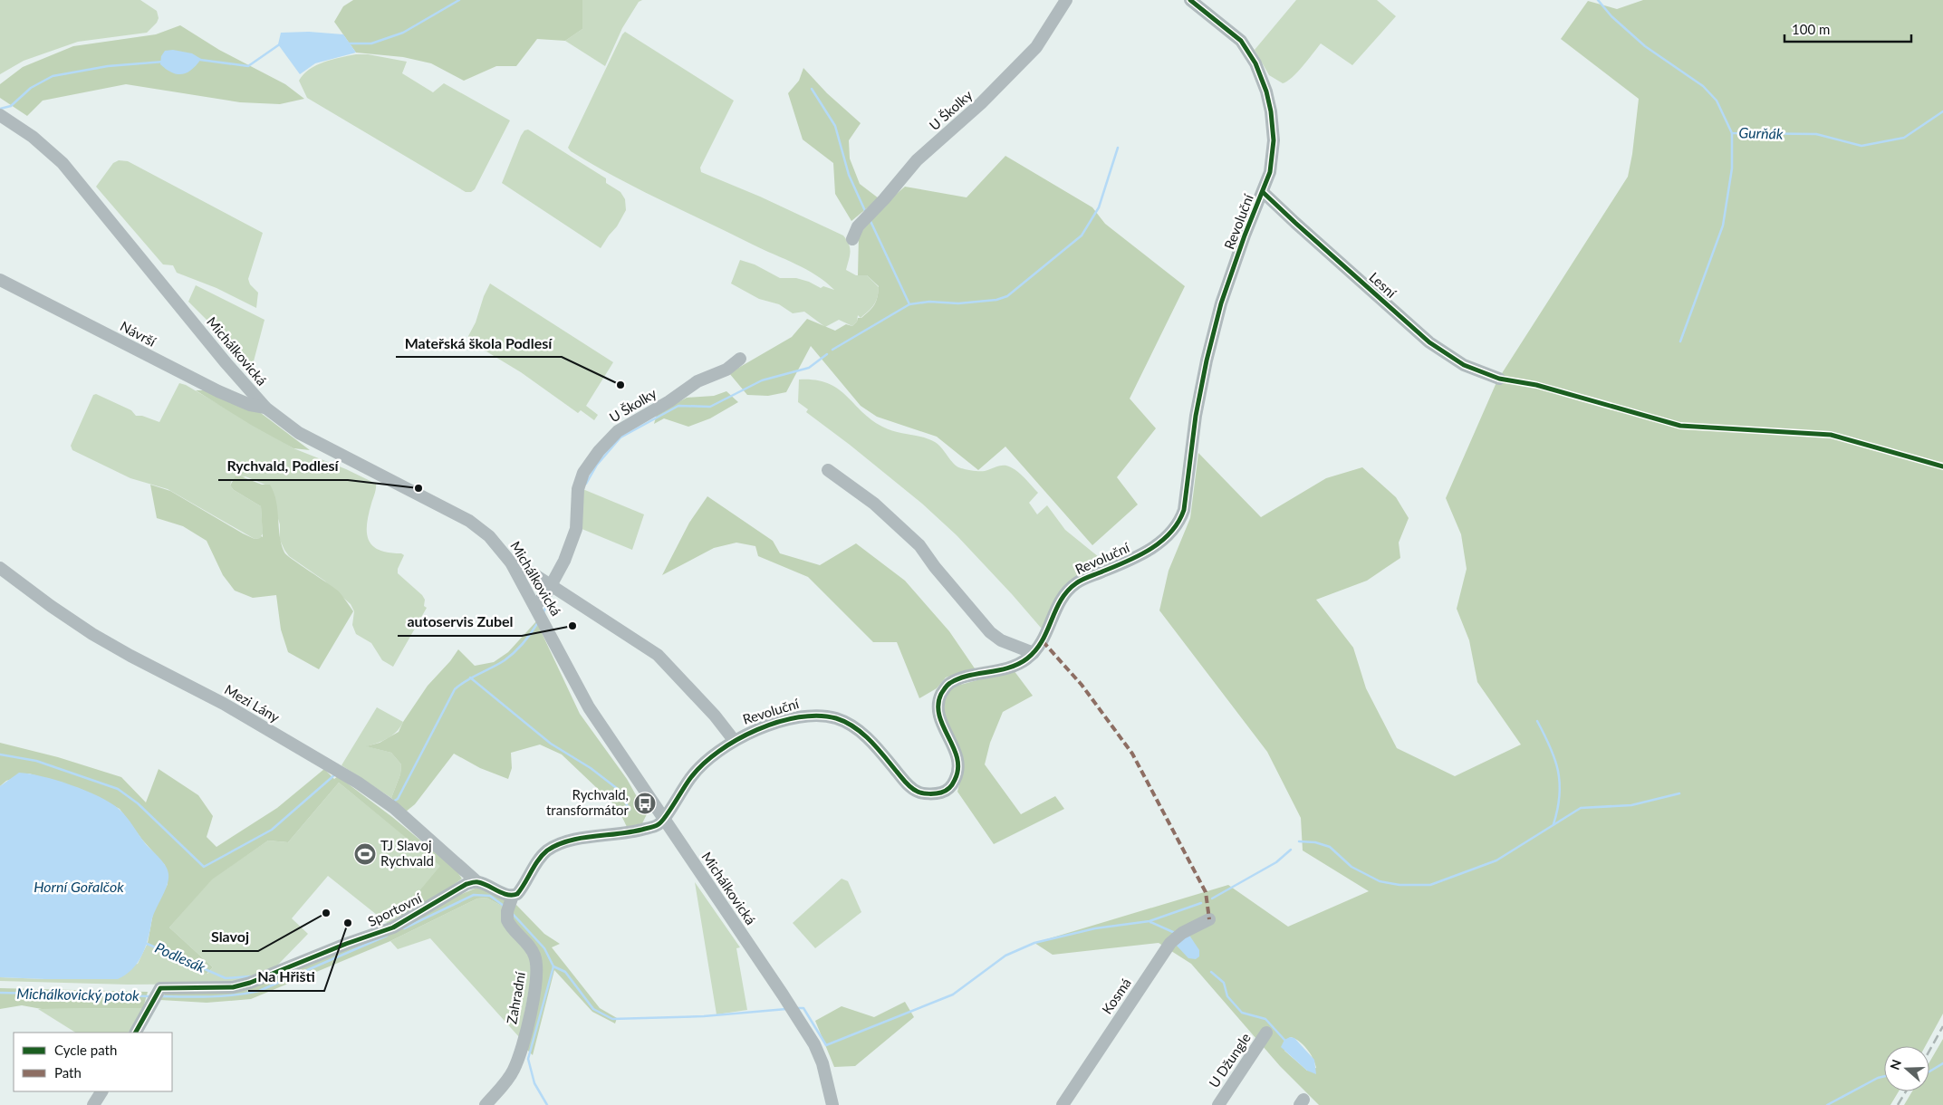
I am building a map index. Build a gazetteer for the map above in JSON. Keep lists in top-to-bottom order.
{
  "streets": {
    "street": [
      "U Školky",
      "Revoluční",
      "Lesní",
      "Návrší",
      "Michálkovická",
      "Mezi Lány",
      "Sportovní",
      "Kosmá",
      "Zahradní",
      "U Džungle"
    ]
  },
  "crossings": [
    ["U Školky", "Michálkovická"],
    ["Revoluční", "Lesní"],
    ["Revoluční", "Michálkovická"],
    ["Návrší", "Michálkovická"],
    ["Mezi Lány", "Sportovní"]
  ],
  "water": [
    "Gurňák",
    "Horní Gořalčok",
    "Podlesák",
    "Michálkovický potok"
  ],
  "places": {
    "other": [
      "Mateřská škola Podlesí",
      "Rychvald, Podlesí",
      "autoservis Zubel",
      "Slavoj",
      "Na Hřišti"
    ],
    "bus stop": ["Rychvald, transformátor"],
    "sports": ["TJ Slavoj Rychvald"]
  },
  "legend": ["Cycle path", "Path"],
  "scale_bar": "100 m",
  "north": "left"
}
